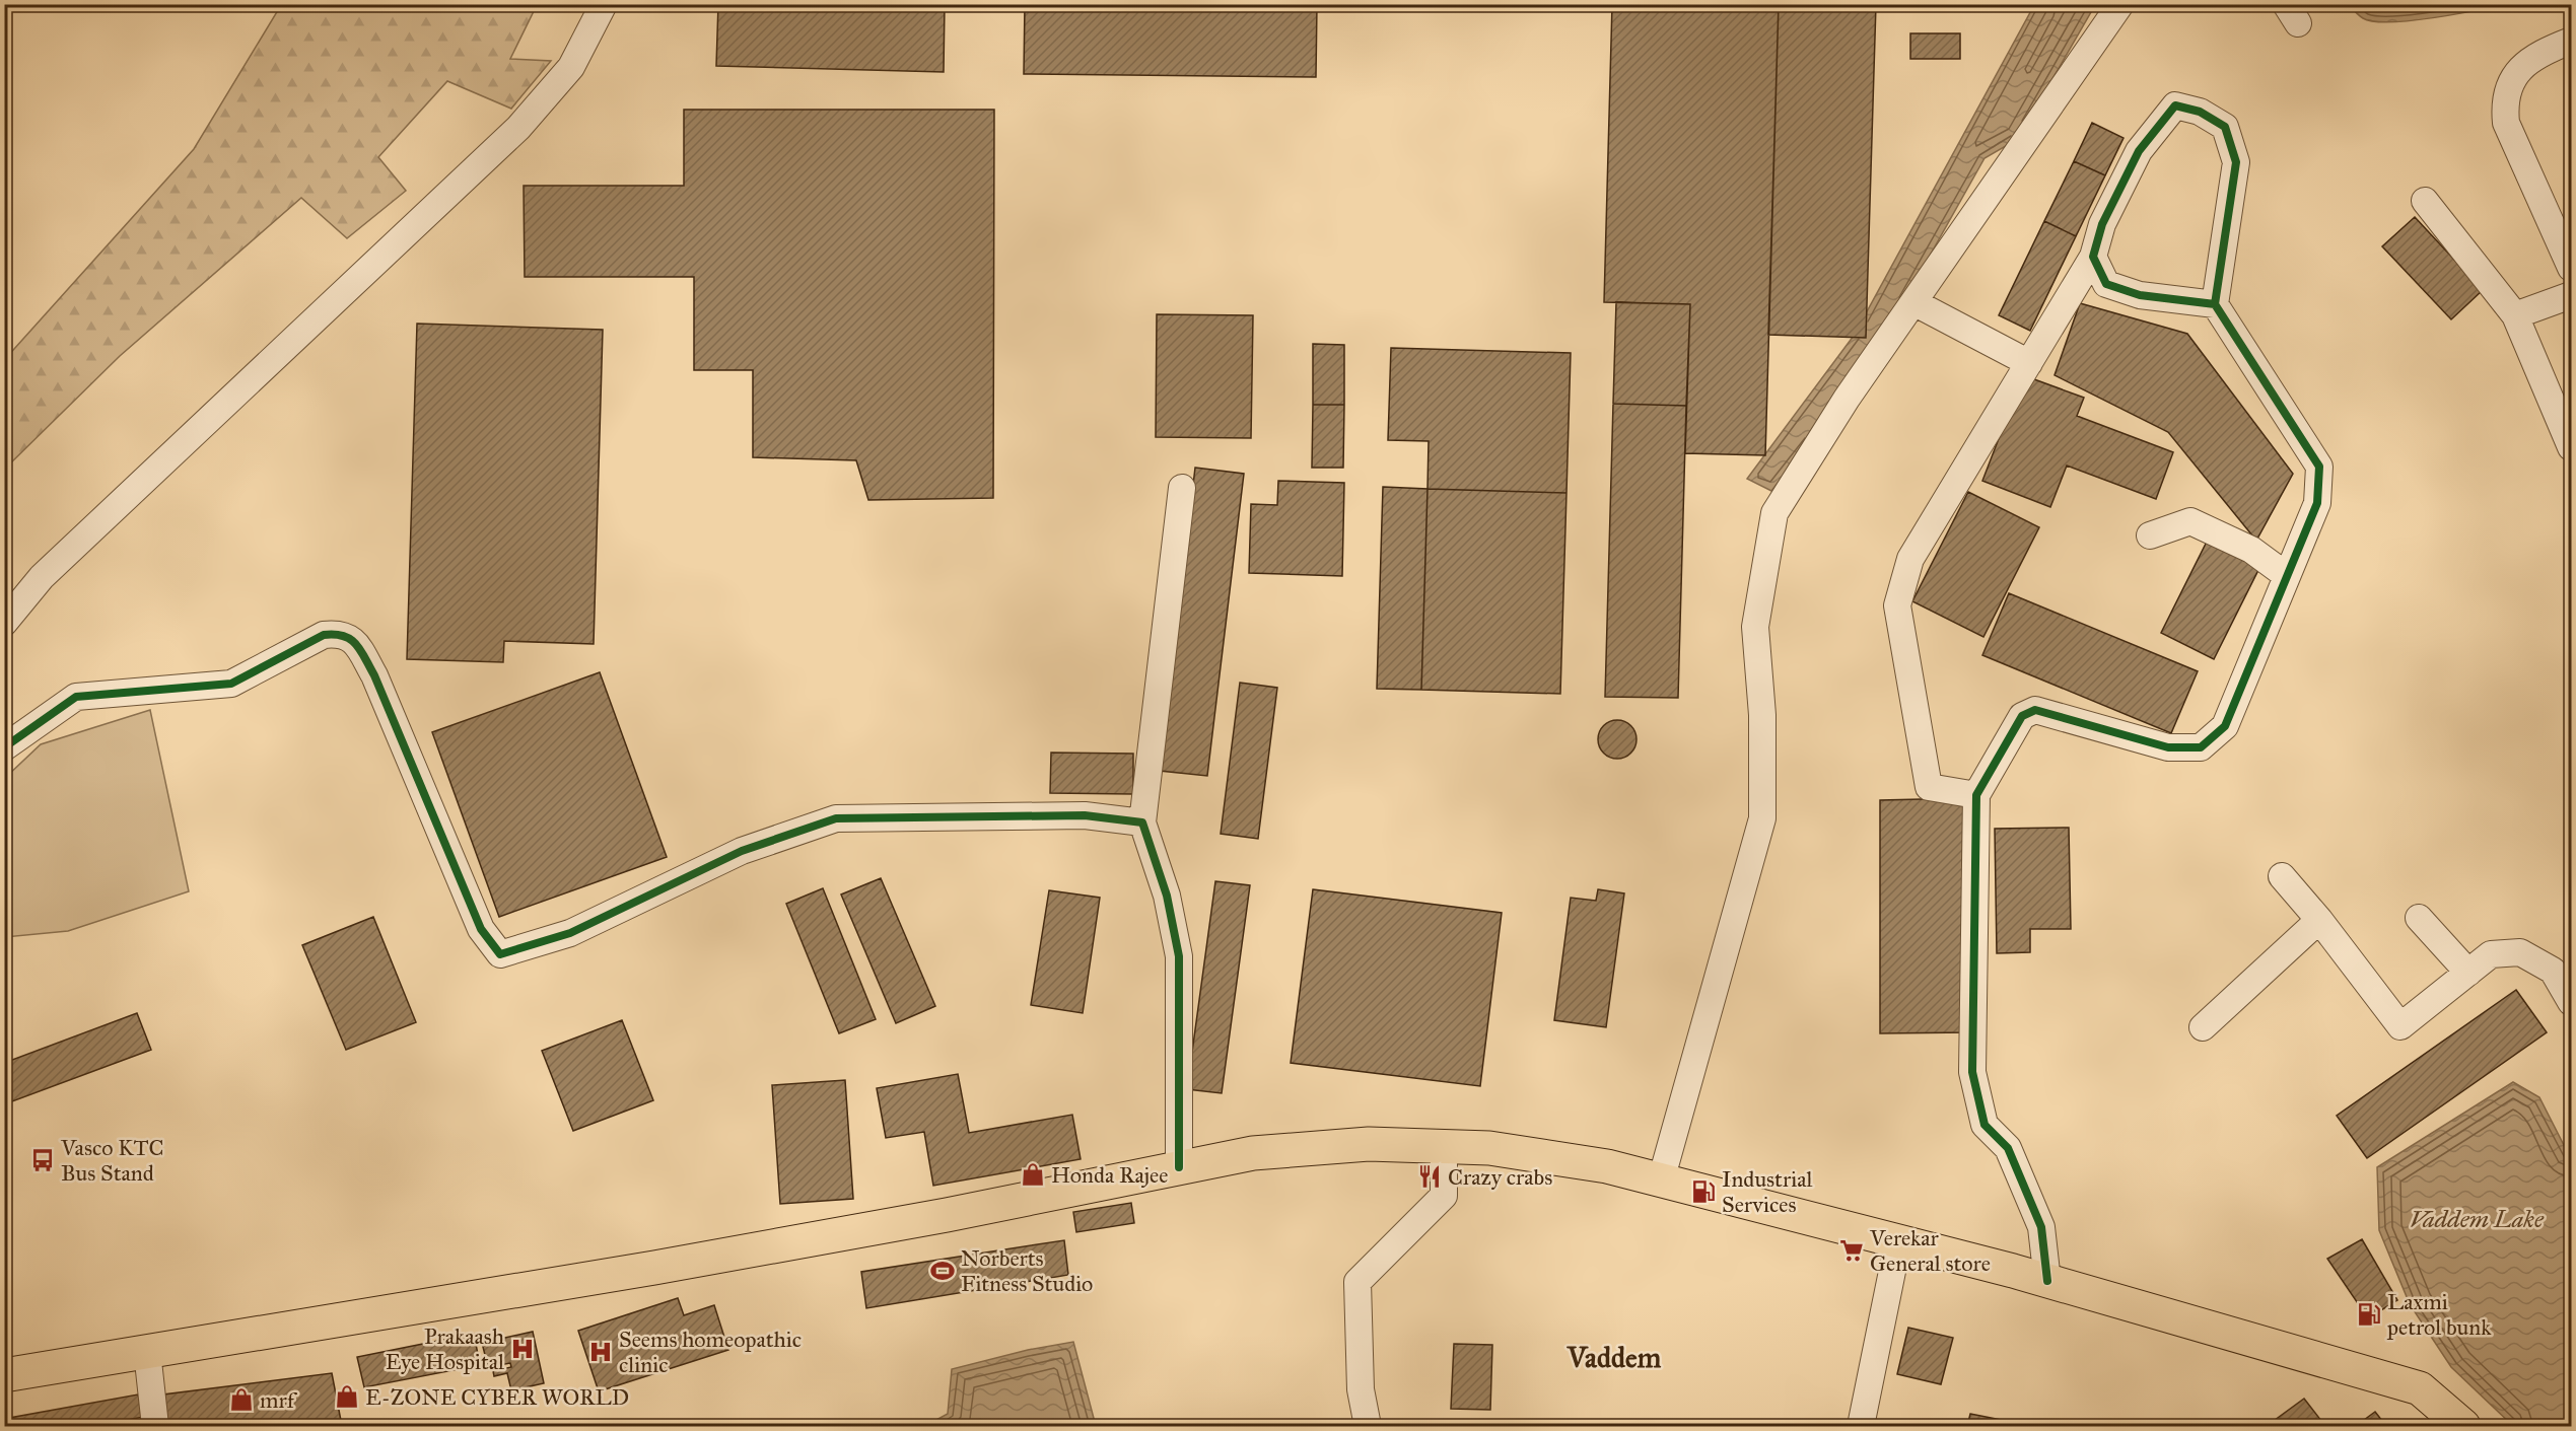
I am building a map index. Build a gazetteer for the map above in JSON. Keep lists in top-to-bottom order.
{
  "districts": ["Vaddem"],
  "water": ["Vaddem Lake"],
  "places": {
    "bus stop": ["Vasco KTC Bus Stand"],
    "shop": ["Honda Rajee", "E-ZONE CYBER WORLD", "mrf"],
    "restaurant": ["Crazy crabs"],
    "fuel station": ["Industrial Services", "Laxmi petrol bunk"],
    "supermarket": ["Verekar General store"],
    "sports": ["Norberts Fitness Studio"],
    "hospital": ["Prakaash Eye Hospital", "Seems homeopathic clinic"]
  }
}
